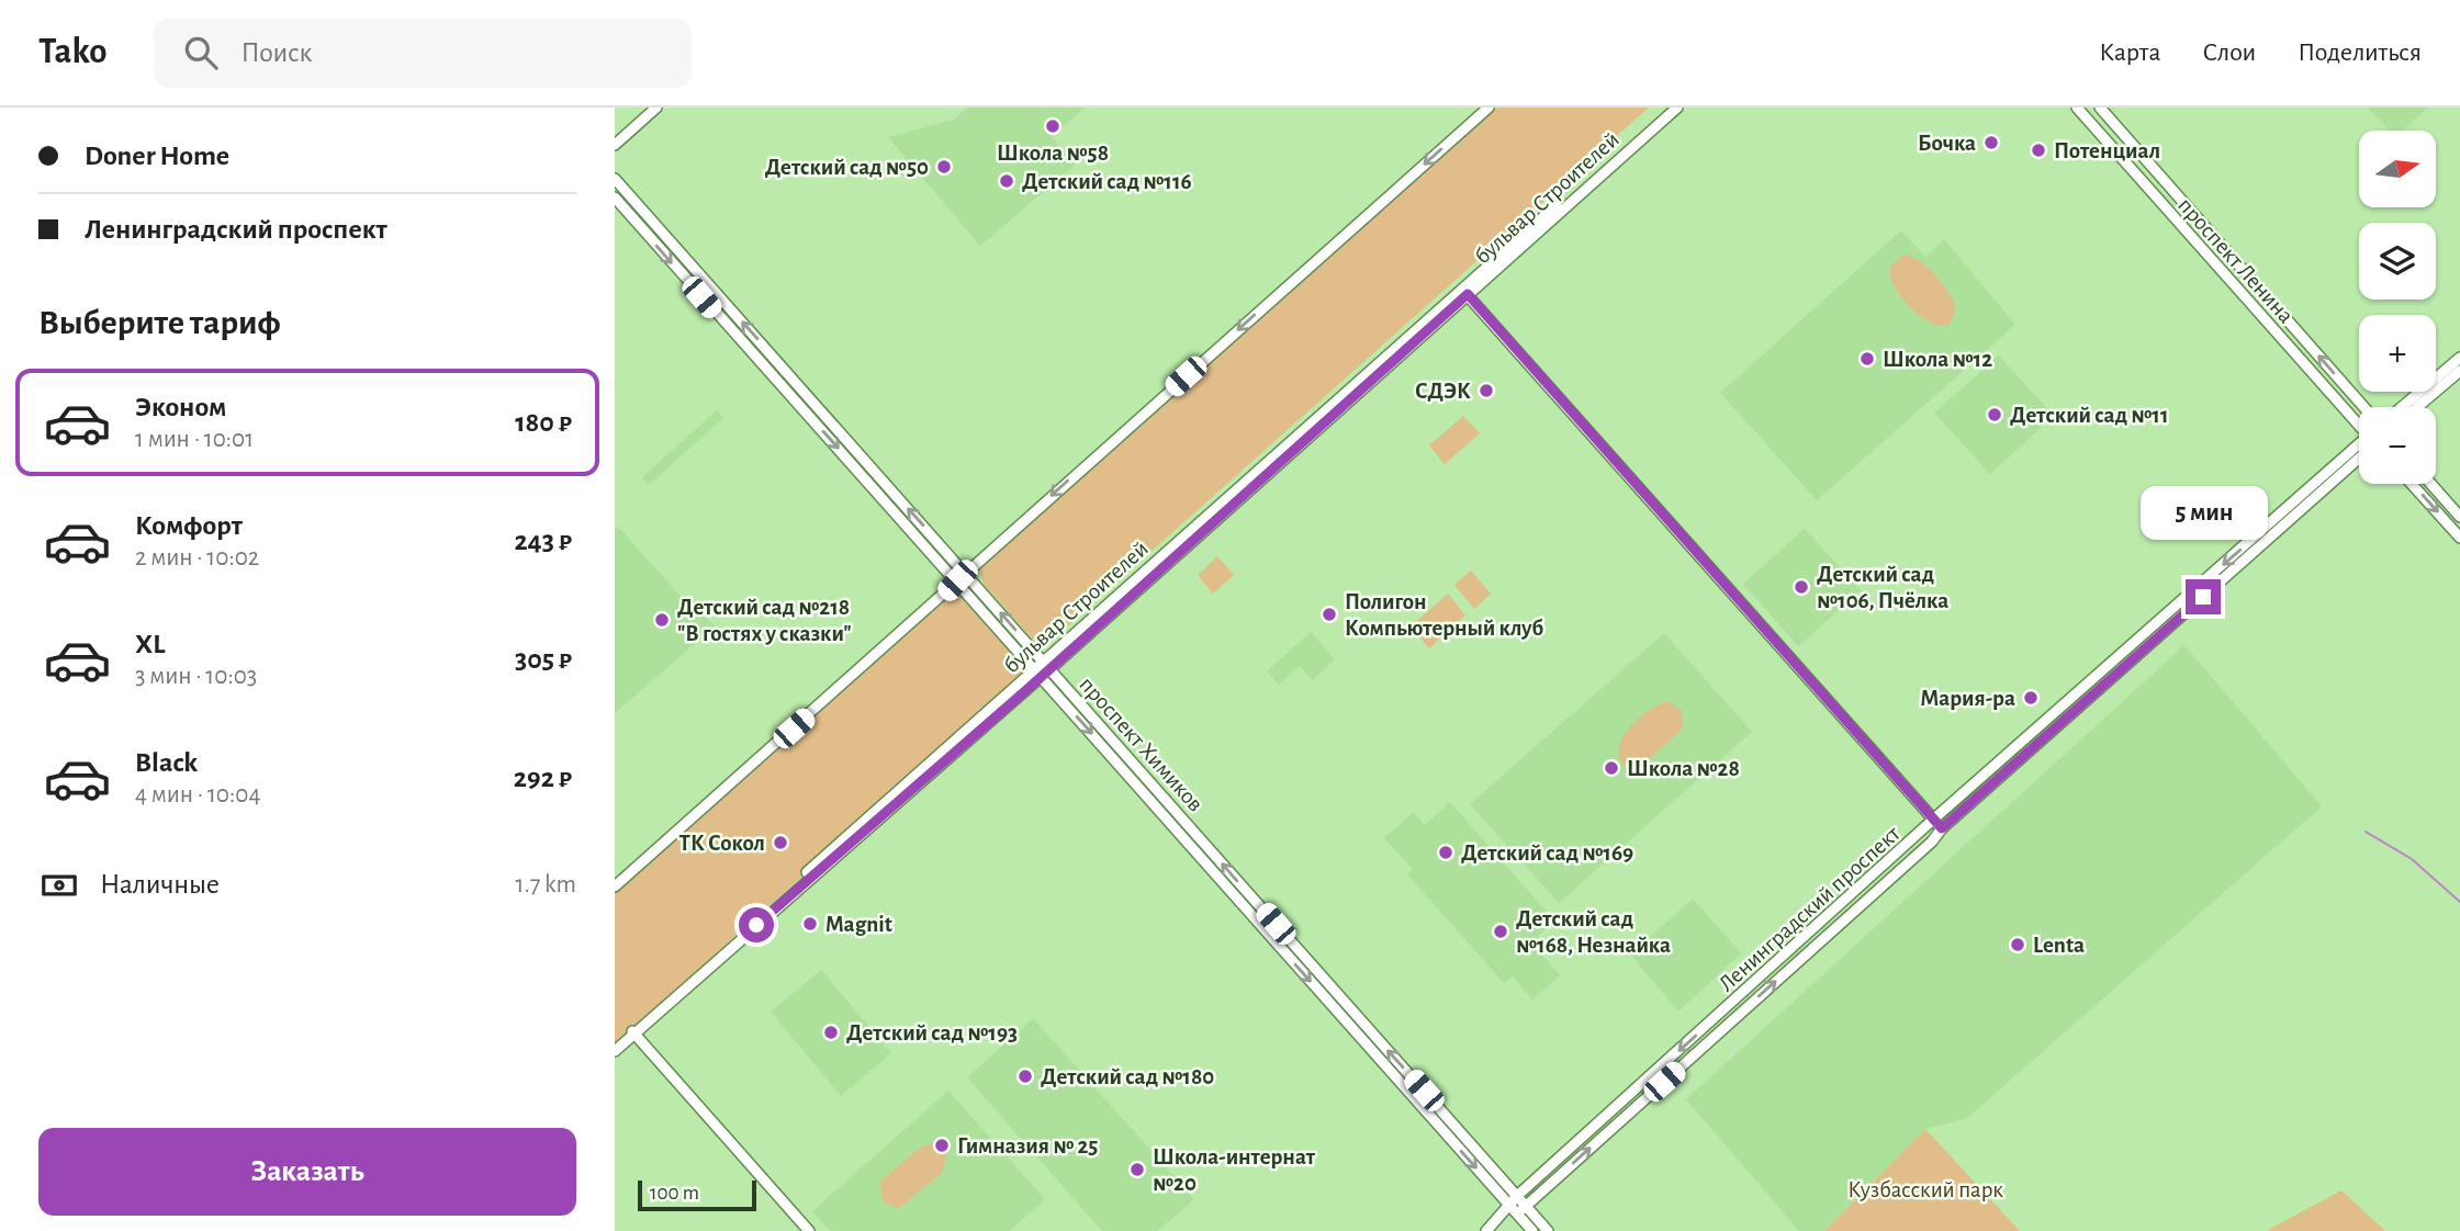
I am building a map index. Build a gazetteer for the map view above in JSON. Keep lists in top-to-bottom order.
{
  "streets": {
    "main road": [
      "бульвар Строителей",
      "проспект Ленина",
      "проспект Химиков",
      "Ленинградский проспект"
    ]
  },
  "crossings": [
    ["бульвар Строителей", "проспект Химиков"],
    ["проспект Химиков", "Ленинградский проспект"]
  ],
  "parks": ["Кузбасский парк"],
  "places": [
    "Школа №58",
    "Бочка",
    "Потенциал",
    "Детский сад №50",
    "Детский сад №116",
    "Школа №12",
    "СДЭК",
    "Детский сад №11",
    "Детский сад №106, Пчёлка",
    "Полигон Компьютерный клуб",
    "Детский сад №218 \"В гостях у сказки\"",
    "Мария-ра",
    "Школа №28",
    "ТК Сокол",
    "Детский сад №169",
    "Magnit",
    "Детский сад №168, Незнайка",
    "Lenta",
    "Детский сад №193",
    "Детский сад №180",
    "Гимназия № 25",
    "Школа-интернат №20"
  ],
  "scale_bar": "100 m",
  "north": "right",
  "page": {
    "header": "Tako",
    "search": "Поиск",
    "nav": ["Карта", "Слои", "Поделиться"],
    "banner": ["Doner Home", "Ленинградский проспект"],
    "map_buttons": ["+", "−"],
    "heading": "Выберите тариф",
    "list": [
      {
        "name": "Эконом",
        "note": "1 мин · 10:01",
        "value": "180 ₽"
      },
      {
        "name": "Комфорт",
        "note": "2 мин · 10:02",
        "value": "243 ₽"
      },
      {
        "name": "XL",
        "note": "3 мин · 10:03",
        "value": "305 ₽"
      },
      {
        "name": "Black",
        "note": "4 мин · 10:04",
        "value": "292 ₽"
      }
    ],
    "bubble": "5 мин",
    "pay": ["Наличные", "1.7 km"],
    "buttons": "Заказать",
    "scale": "100 m"
  }
}
